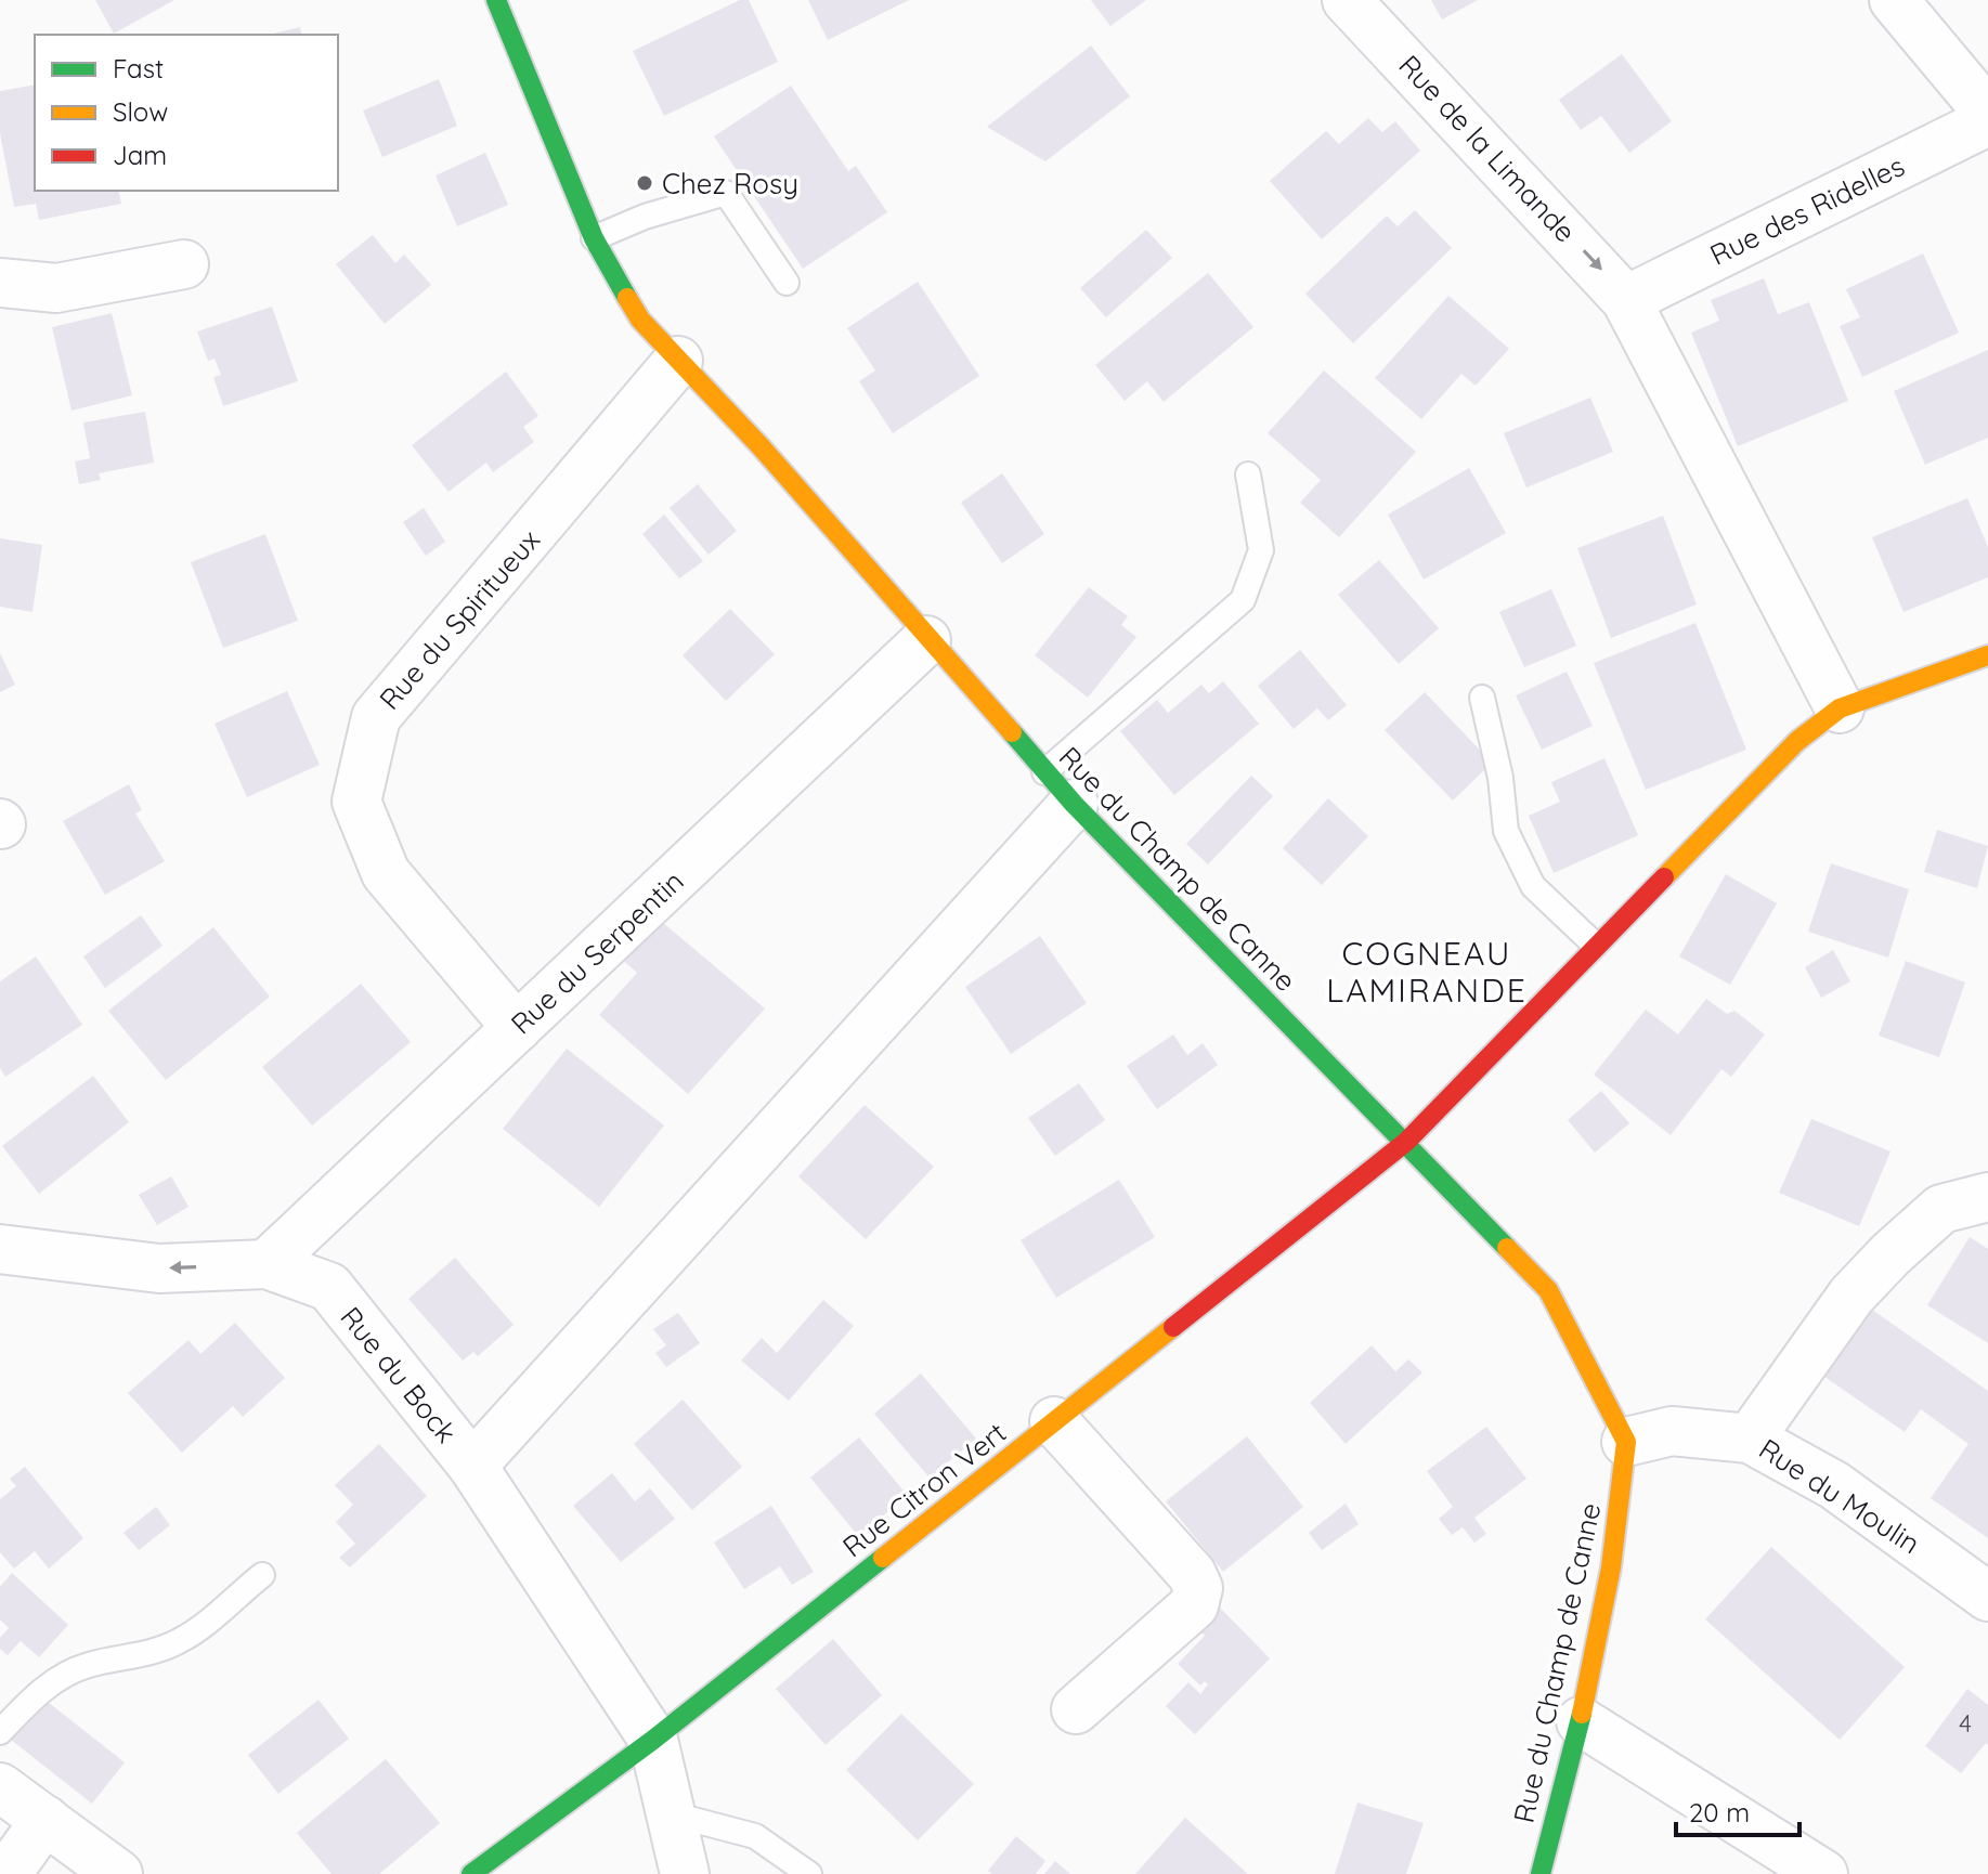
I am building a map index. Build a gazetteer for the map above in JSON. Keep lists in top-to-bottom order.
{
  "streets": {
    "street": [
      "Rue de la Limande",
      "Rue des Ridelles",
      "Rue du Spiritueux",
      "Rue du Champ de Canne",
      "Rue du Serpentin",
      "Rue du Bock",
      "Rue Citron Vert",
      "Rue du Moulin"
    ]
  },
  "crossings": [
    ["Rue de la Limande", "Rue des Ridelles"],
    ["Rue de la Limande", "Rue Citron Vert"],
    ["Rue du Spiritueux", "Rue du Champ de Canne"],
    ["Rue du Spiritueux", "Rue du Serpentin"],
    ["Rue du Champ de Canne", "Rue du Serpentin"],
    ["Rue du Champ de Canne", "Rue Citron Vert"],
    ["Rue du Champ de Canne", "Rue du Moulin"],
    ["Rue du Serpentin", "Rue du Bock"],
    ["Rue du Bock", "Rue Citron Vert"]
  ],
  "one_way": ["Rue de la Limande"],
  "districts": ["COGNEAU LAMIRANDE"],
  "places": ["Chez Rosy"],
  "house_numbers": ["4"],
  "legend": ["Fast", "Slow", "Jam"],
  "scale_bar": "20 m"
}
